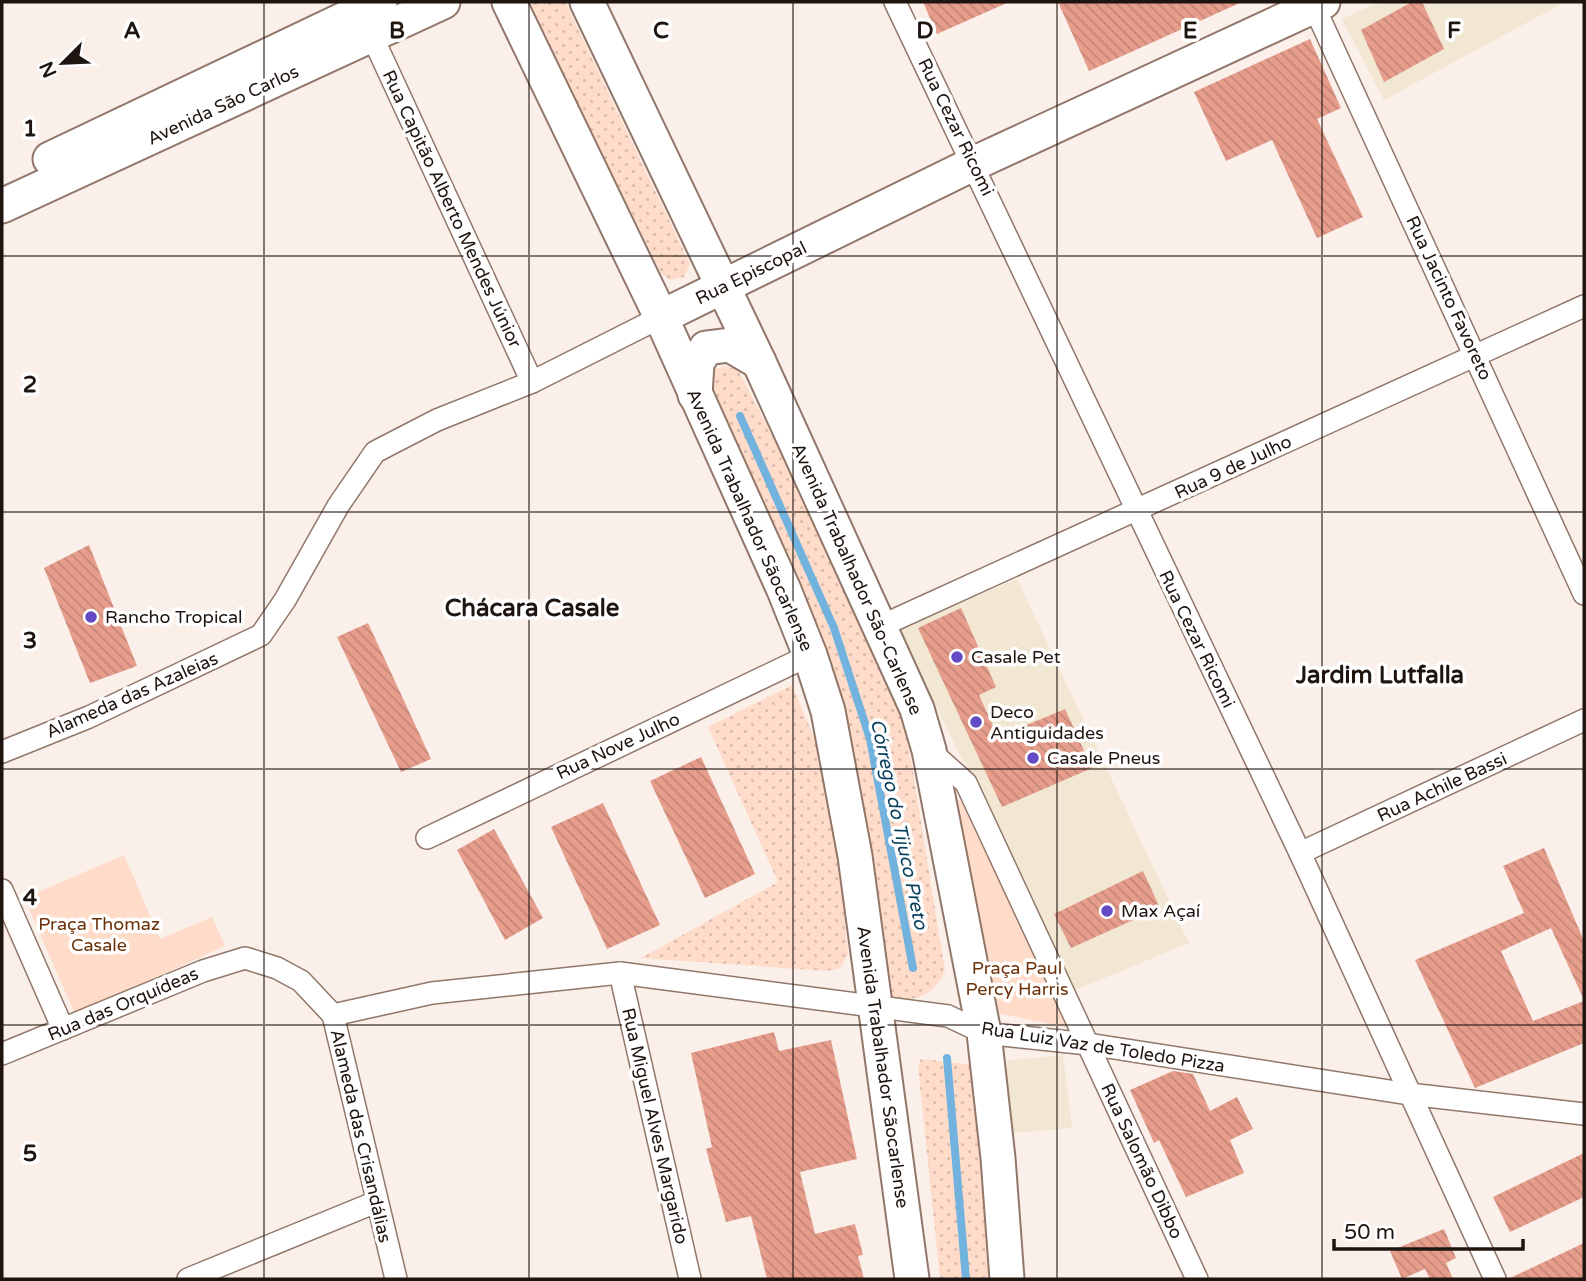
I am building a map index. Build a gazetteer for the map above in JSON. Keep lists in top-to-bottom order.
{
  "streets": {
    "main road": [
      "Avenida São Carlos",
      "Rua Episcopal",
      "Avenida Trabalhador Sãocarlense",
      "Avenida Trabalhador São-Carlense"
    ],
    "street": [
      "Rua Cezar Ricomi",
      "Rua Capitão Alberto Mendes Júnior",
      "Rua Jacinto Favoreto",
      "Rua 9 de Julho",
      "Alameda das Azaleias",
      "Rua Nove Julho",
      "Rua Achile Bassi",
      "Rua das Orquídeas",
      "Rua Luiz Vaz de Toledo Pizza",
      "Rua Miguel Alves Margarido",
      "Alameda das Crisandálias",
      "Rua Salomão Dibbo"
    ]
  },
  "crossings": [
    ["Avenida São Carlos", "Rua Capitão Alberto Mendes Júnior"],
    ["Rua Cezar Ricomi", "Rua Episcopal"],
    ["Rua Cezar Ricomi", "Rua 9 de Julho"],
    ["Rua Cezar Ricomi", "Rua Achile Bassi"],
    ["Rua Cezar Ricomi", "Rua Luiz Vaz de Toledo Pizza"],
    ["Rua Capitão Alberto Mendes Júnior", "Rua Episcopal"],
    ["Rua Episcopal", "Rua Jacinto Favoreto"],
    ["Rua Episcopal", "Avenida Trabalhador Sãocarlense"],
    ["Rua Episcopal", "Avenida Trabalhador São-Carlense"],
    ["Rua Episcopal", "Alameda das Azaleias"],
    ["Rua Jacinto Favoreto", "Rua 9 de Julho"],
    ["Rua 9 de Julho", "Avenida Trabalhador São-Carlense"],
    ["Avenida Trabalhador Sãocarlense", "Rua Nove Julho"],
    ["Avenida Trabalhador Sãocarlense", "Rua Luiz Vaz de Toledo Pizza"],
    ["Avenida Trabalhador São-Carlense", "Rua Luiz Vaz de Toledo Pizza"],
    ["Avenida Trabalhador São-Carlense", "Rua Salomão Dibbo"],
    ["Rua das Orquídeas", "Alameda das Crisandálias"],
    ["Rua Luiz Vaz de Toledo Pizza", "Rua Miguel Alves Margarido"],
    ["Rua Luiz Vaz de Toledo Pizza", "Alameda das Crisandálias"],
    ["Rua Luiz Vaz de Toledo Pizza", "Rua Salomão Dibbo"]
  ],
  "districts": ["Chácara Casale", "Jardim Lutfalla"],
  "water": ["Córrego do Tijuco Preto"],
  "parks": ["Praça Thomaz Casale", "Praça Paul Percy Harris"],
  "places": [
    "Rancho Tropical",
    "Casale Pet",
    "Deco Antiguidades",
    "Casale Pneus",
    "Max Açaí"
  ],
  "scale_bar": "50 m",
  "north": "bottom left",
  "grid": {
    "columns": [
      "A",
      "B",
      "C",
      "D",
      "E",
      "F"
    ],
    "rows": [
      "1",
      "2",
      "3",
      "4",
      "5"
    ]
  }
}
